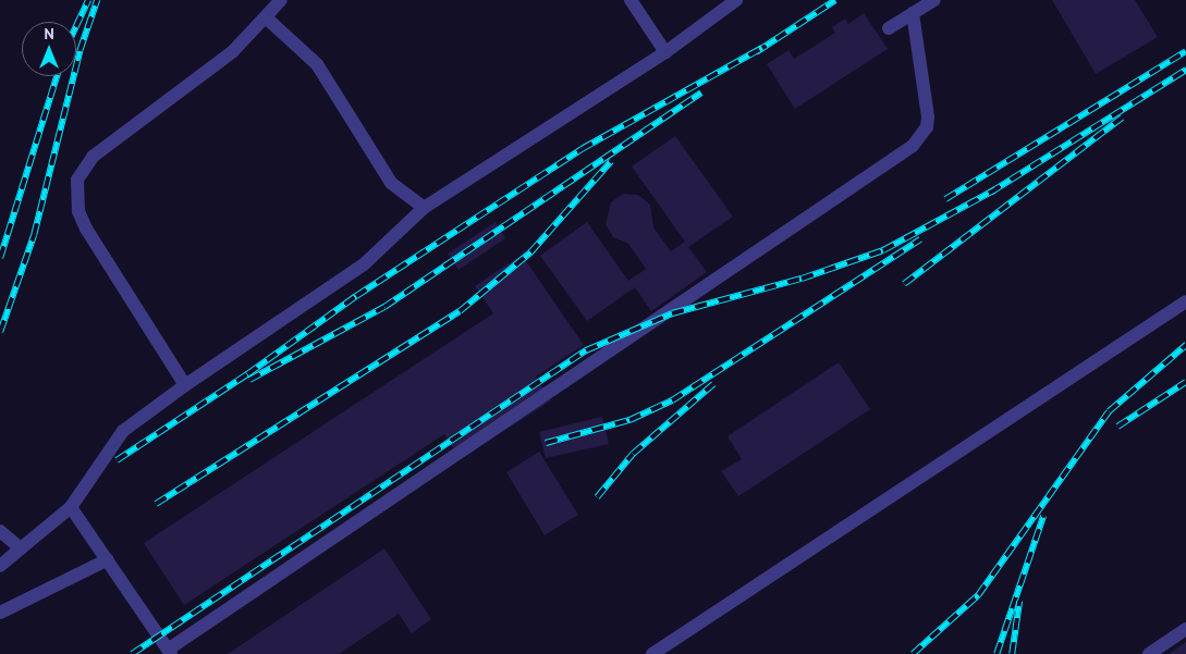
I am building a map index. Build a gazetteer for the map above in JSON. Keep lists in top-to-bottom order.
{
  "north": "top"
}
